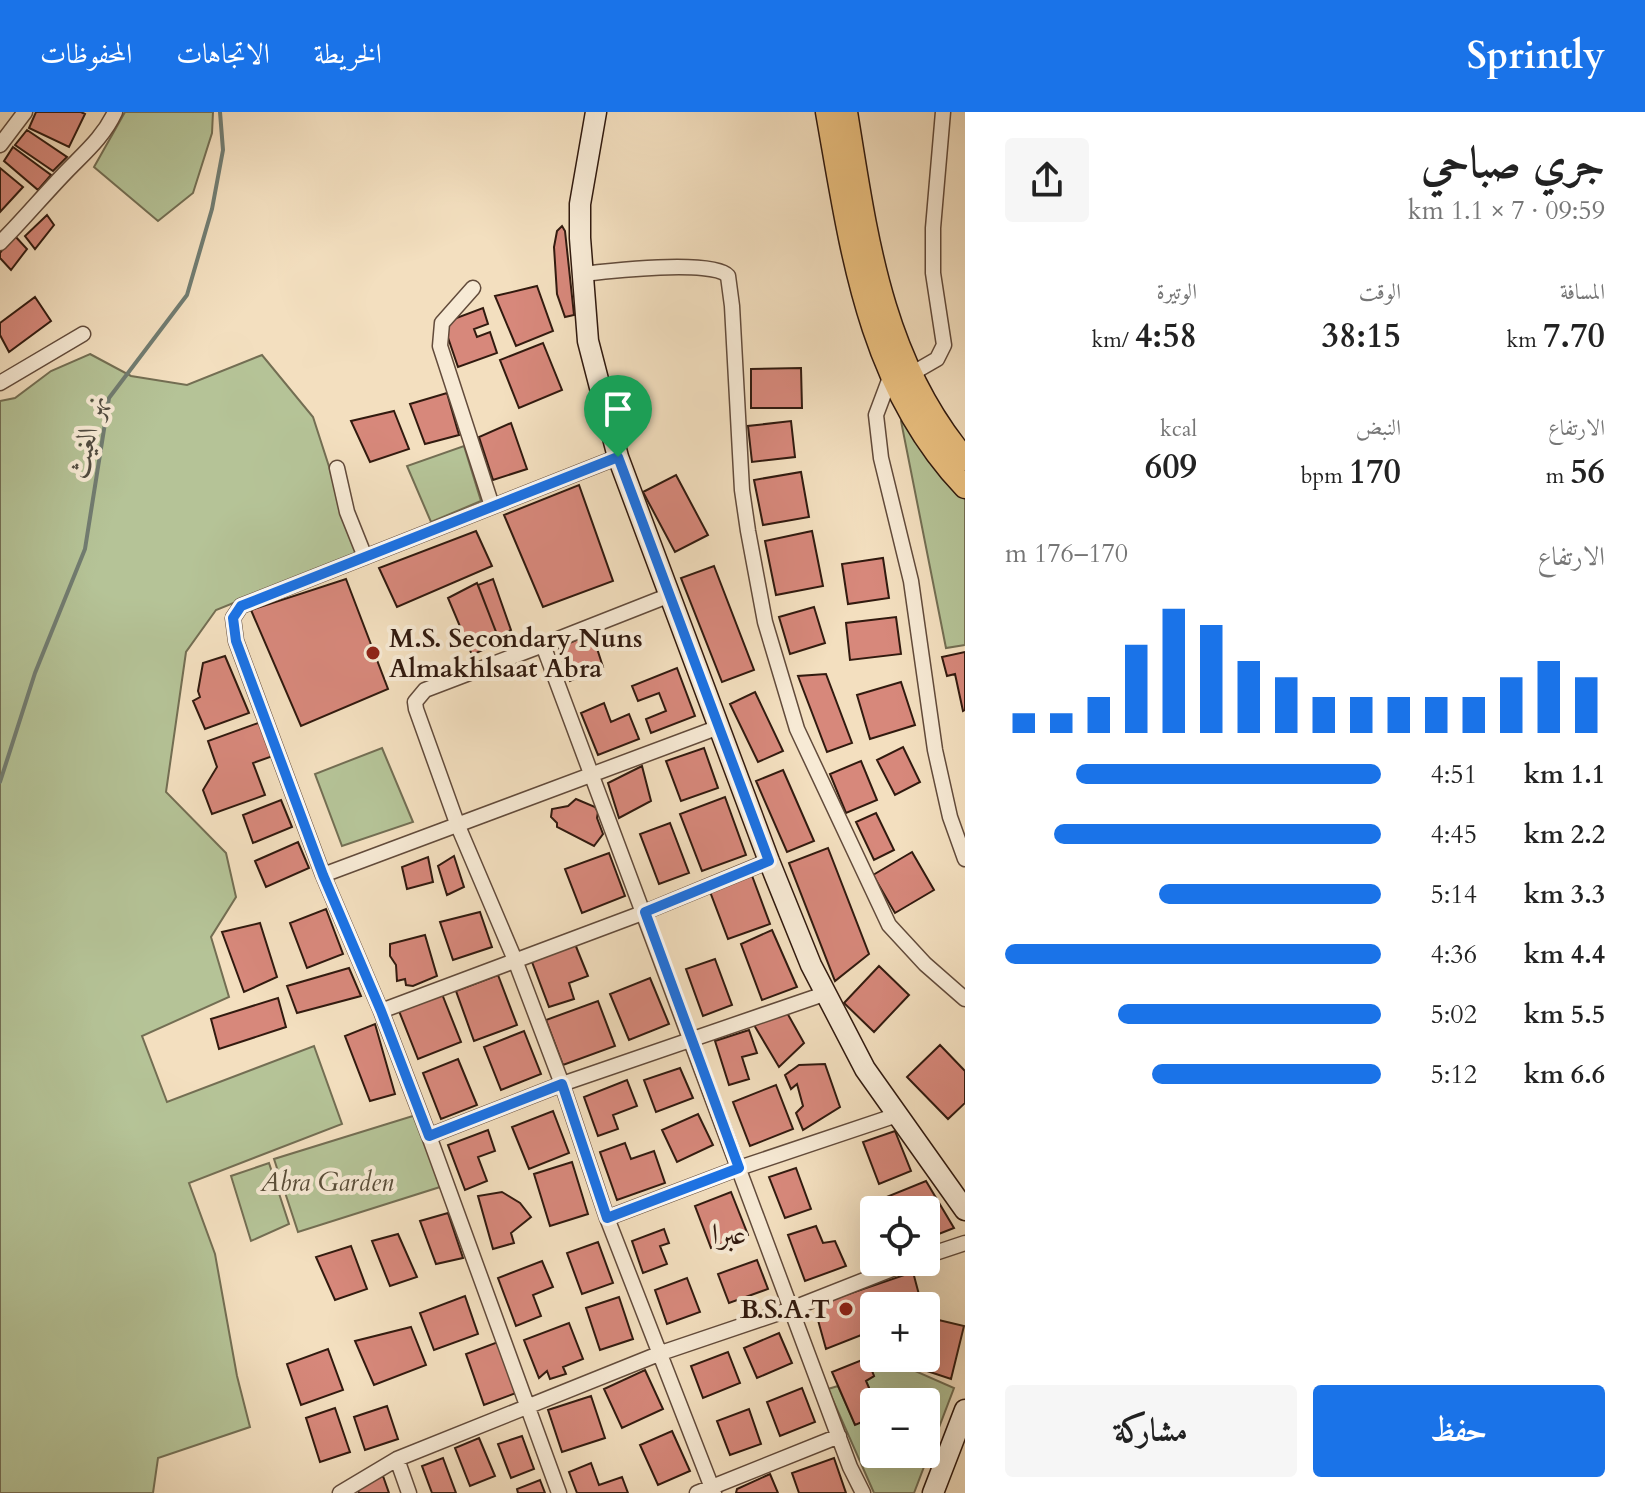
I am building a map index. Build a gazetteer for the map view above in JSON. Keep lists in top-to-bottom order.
{
  "districts": ["عبرا"],
  "water": ["نهر الغيث"],
  "parks": ["Abra Garden"],
  "places": ["M.S. Secondary Nuns Almakhlsaat Abra", "B.S.A.T"],
  "page": {
    "header": "Sprintly",
    "nav": ["الخريطة", "الاتجاهات", "المحفوظات"],
    "heading": ["جري صباحي", "09:59 · 7 × 1.1 km"],
    "stats": [
      ["المسافة", "7.70 km"],
      ["الوقت", "38:15"],
      ["الوتيرة", "4:58 /km"],
      ["الارتفاع", "56 m"],
      ["النبض", "170 bpm"],
      ["kcal", "609"]
    ],
    "chart": ["الارتفاع", "170–176 m"],
    "list": [
      {
        "name": "1.1 km",
        "note": "4:51"
      },
      {
        "name": "2.2 km",
        "note": "4:45"
      },
      {
        "name": "3.3 km",
        "note": "5:14"
      },
      {
        "name": "4.4 km",
        "note": "4:36"
      },
      {
        "name": "5.5 km",
        "note": "5:02"
      },
      {
        "name": "6.6 km",
        "note": "5:12"
      }
    ],
    "map_buttons": ["+", "−"],
    "buttons": ["حفظ", "مشاركة"]
  }
}
